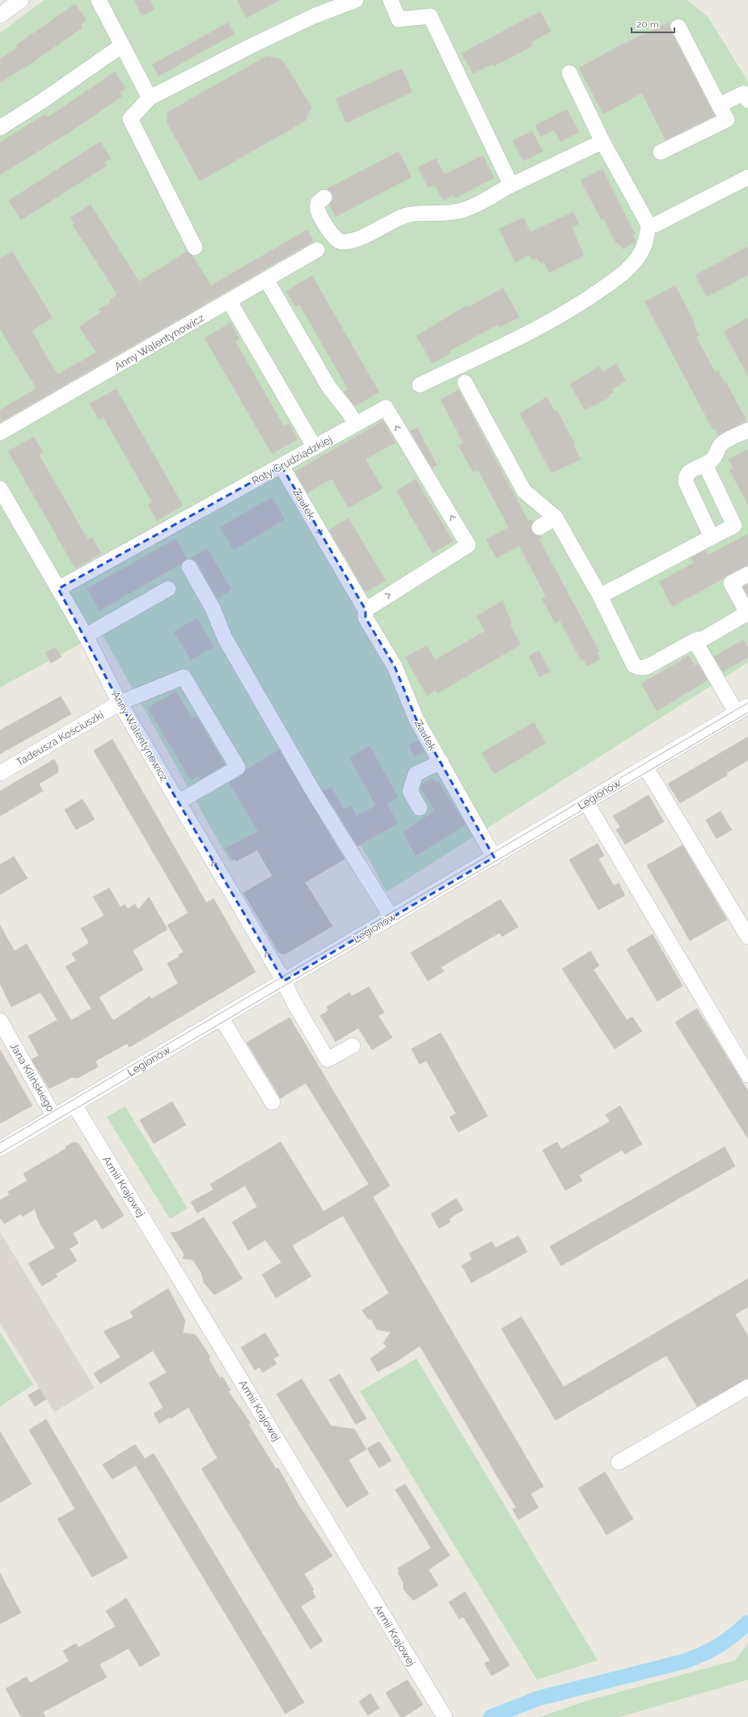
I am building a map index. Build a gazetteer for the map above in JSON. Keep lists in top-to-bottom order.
{
  "streets": {
    "street": [
      "Anny Walentynowicz",
      "Roty Grudziądzkiej",
      "Zaułek",
      "Tadeusza Kościuszki",
      "Legionów",
      "Jana Kilińskiego",
      "Armii Krajowej"
    ]
  },
  "crossings": [
    ["Anny Walentynowicz", "Roty Grudziądzkiej"],
    ["Anny Walentynowicz", "Tadeusza Kościuszki"],
    ["Anny Walentynowicz", "Legionów"],
    ["Roty Grudziądzkiej", "Zaułek"],
    ["Zaułek", "Legionów"],
    ["Legionów", "Jana Kilińskiego"],
    ["Legionów", "Armii Krajowej"]
  ],
  "scale_bar": "20 m"
}
